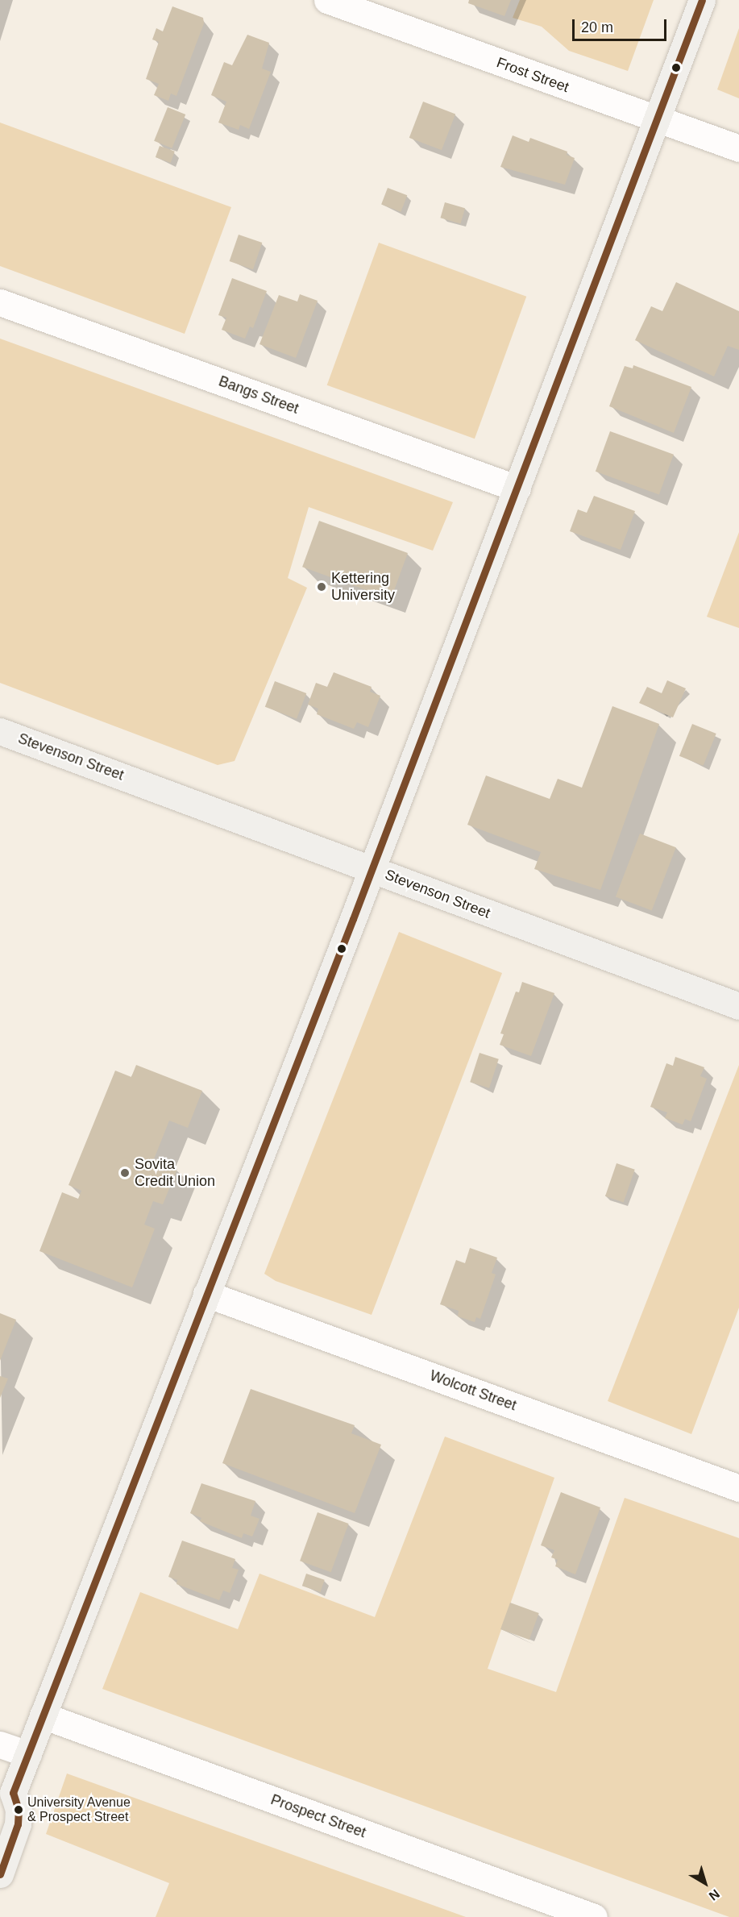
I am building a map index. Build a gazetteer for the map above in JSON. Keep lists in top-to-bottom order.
{
  "streets": {
    "street": [
      "Frost Street",
      "Bangs Street",
      "Stevenson Street",
      "Wolcott Street",
      "Prospect Street"
    ]
  },
  "places": ["Kettering University", "Sovita Credit Union", "University Avenue & Prospect Street"],
  "scale_bar": "20 m",
  "north": "bottom right"
}
